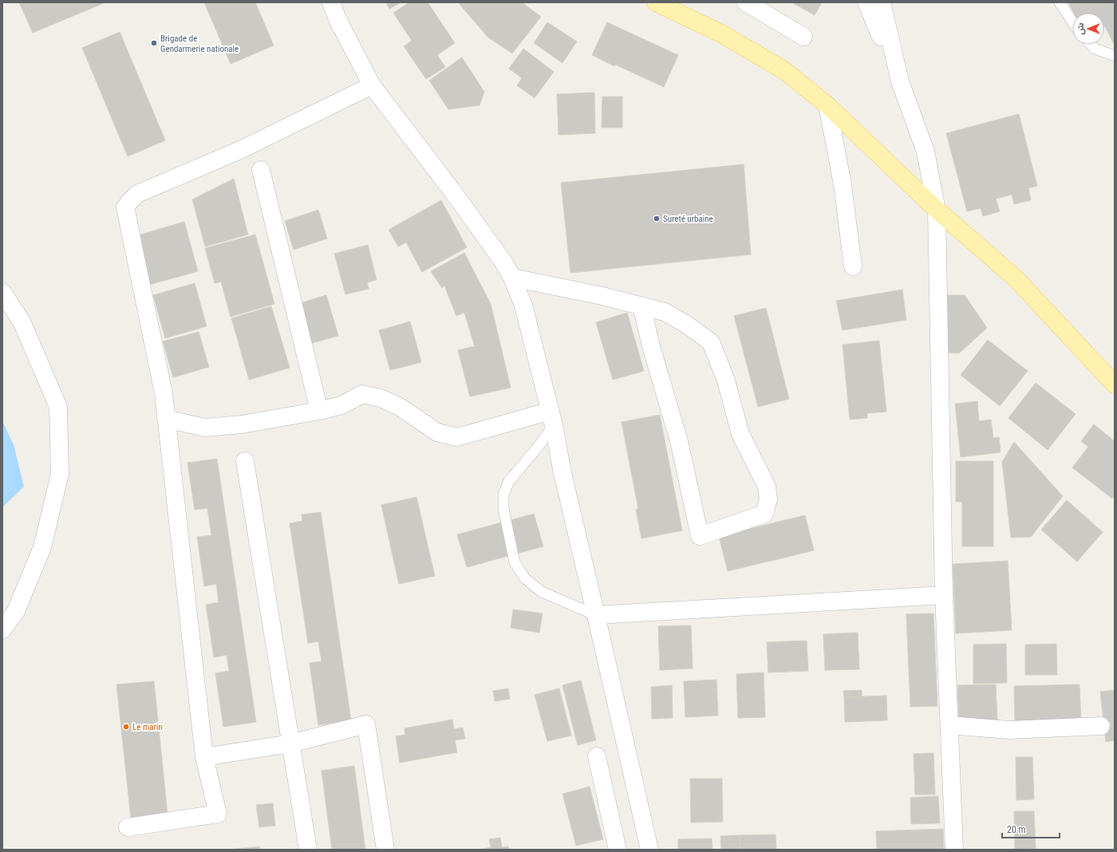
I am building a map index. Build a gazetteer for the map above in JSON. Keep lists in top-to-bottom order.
{
  "places": ["Brigade de Gendarmerie nationale", "Sureté urbaine", "Le marin"],
  "scale_bar": "20 m",
  "north": "left"
}
